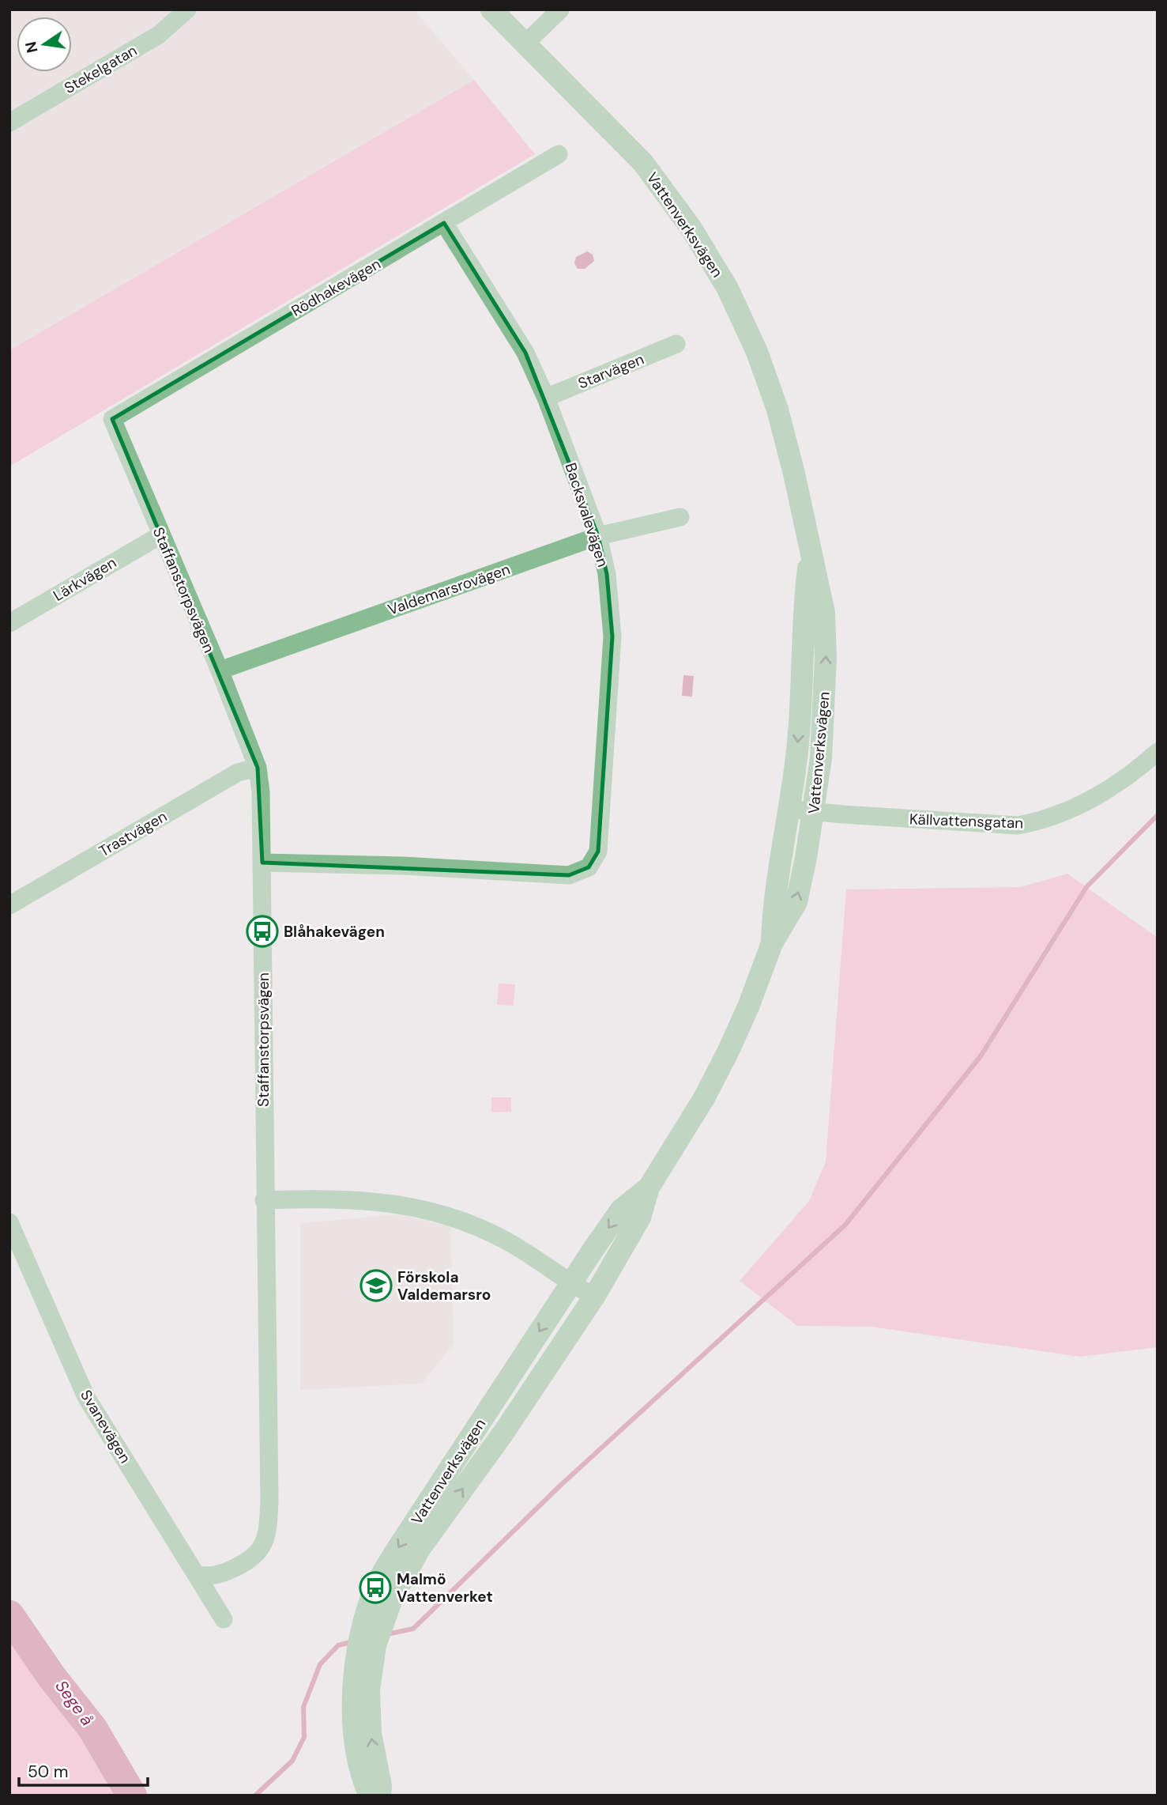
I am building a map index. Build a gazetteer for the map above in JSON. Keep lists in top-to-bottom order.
{
  "streets": {
    "street": [
      "Stekelgatan",
      "Vattenverksvägen",
      "Rödhakevägen",
      "Starvägen",
      "Backsvalevägen",
      "Lärkvägen",
      "Valdemarsrovägen",
      "Staffanstorpsvägen",
      "Källvattensgatan",
      "Trastvägen",
      "Svanevägen"
    ]
  },
  "crossings": [
    ["Vattenverksvägen", "Källvattensgatan"],
    ["Rödhakevägen", "Backsvalevägen"],
    ["Rödhakevägen", "Staffanstorpsvägen"],
    ["Starvägen", "Backsvalevägen"],
    ["Backsvalevägen", "Valdemarsrovägen"],
    ["Backsvalevägen", "Staffanstorpsvägen"],
    ["Lärkvägen", "Staffanstorpsvägen"],
    ["Valdemarsrovägen", "Staffanstorpsvägen"],
    ["Staffanstorpsvägen", "Trastvägen"],
    ["Staffanstorpsvägen", "Svanevägen"]
  ],
  "water": ["Sege å"],
  "places": {
    "bus stop": ["Blåhakevägen", "Malmö Vattenverket"],
    "school or university": ["Förskola Valdemarsro"]
  },
  "scale_bar": "50 m",
  "north": "left"
}
